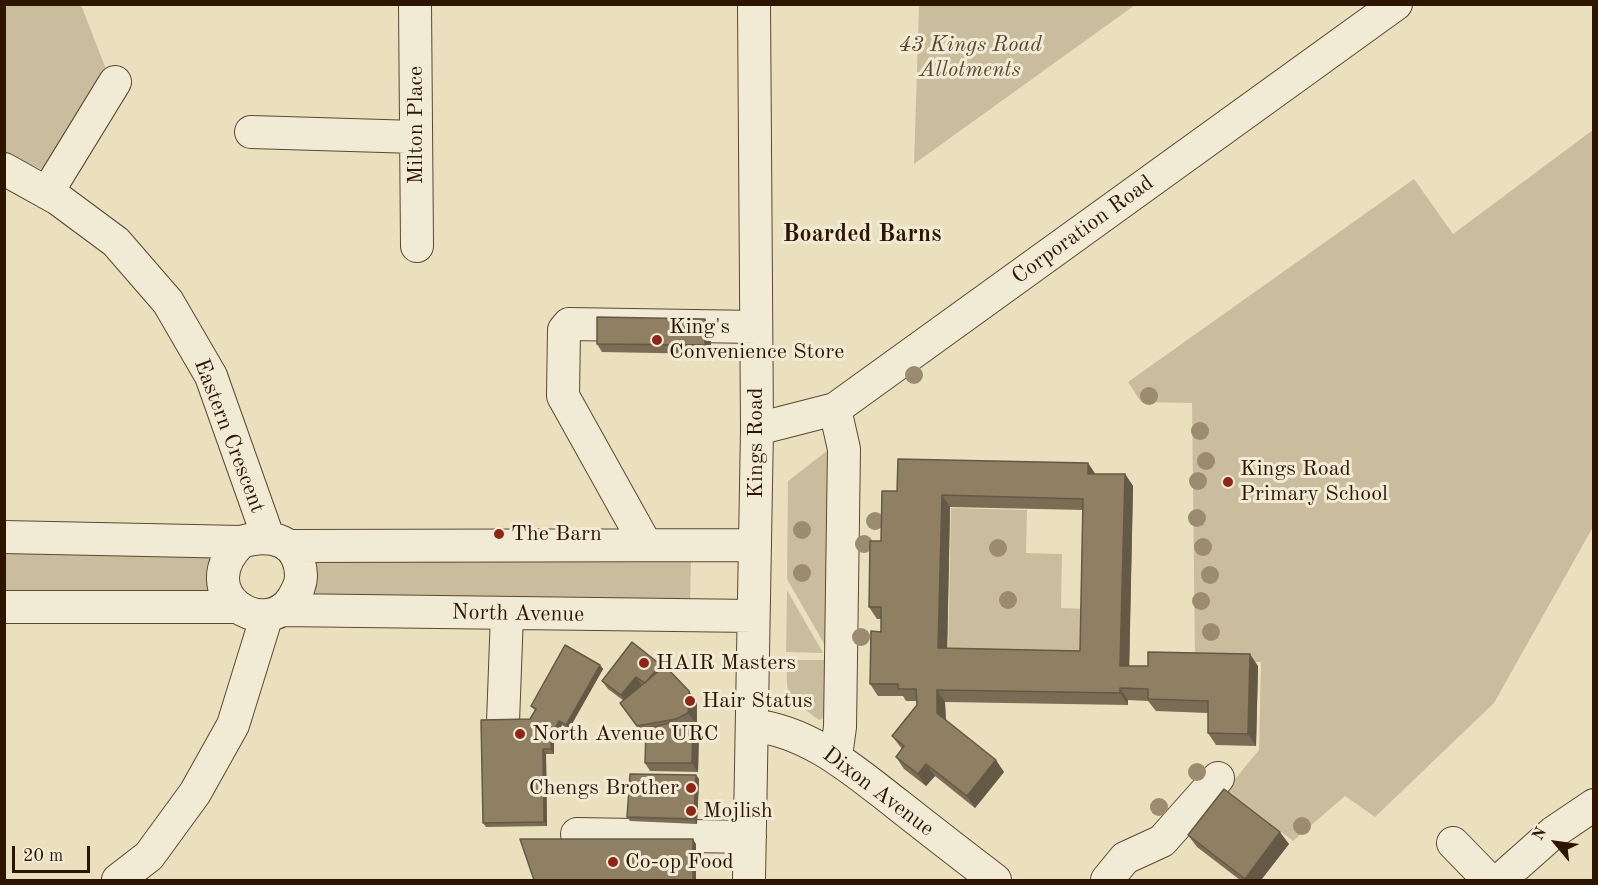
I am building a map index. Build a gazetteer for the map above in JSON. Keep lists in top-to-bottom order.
{
  "streets": {
    "street": [
      "Milton Place",
      "Corporation Road",
      "Eastern Crescent",
      "Kings Road",
      "North Avenue",
      "Dixon Avenue"
    ]
  },
  "crossings": [
    ["Corporation Road", "Kings Road"],
    ["Eastern Crescent", "North Avenue"],
    ["Kings Road", "North Avenue"],
    ["Kings Road", "Dixon Avenue"]
  ],
  "districts": ["Boarded Barns"],
  "parks": ["43 Kings Road Allotments"],
  "places": [
    "King's Convenience Store",
    "Kings Road Primary School",
    "The Barn",
    "HAIR Masters",
    "Hair Status",
    "North Avenue URC",
    "Chengs Brother",
    "Mojlish",
    "Co-op Food"
  ],
  "scale_bar": "20 m",
  "north": "top left"
}
